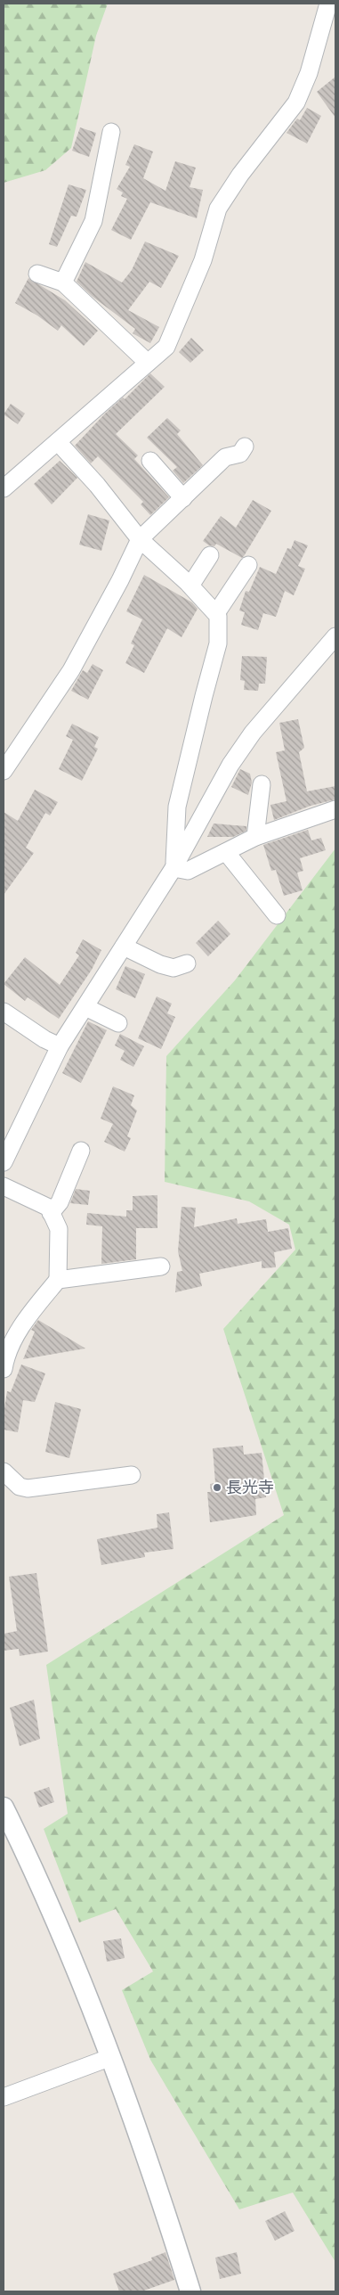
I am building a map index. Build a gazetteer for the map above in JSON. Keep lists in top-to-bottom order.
{
  "places": ["長光寺"]
}
